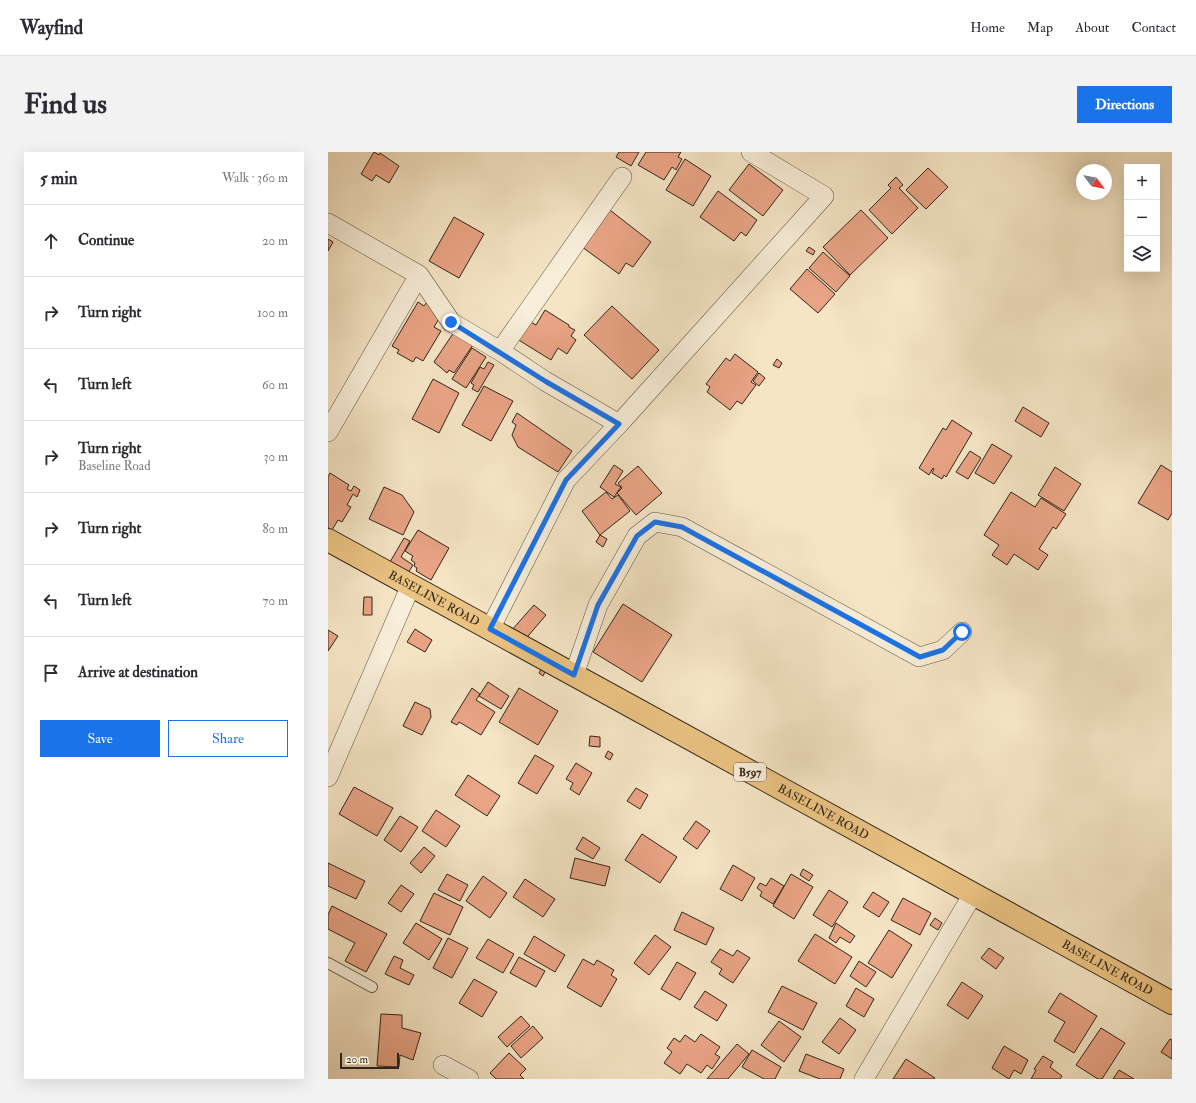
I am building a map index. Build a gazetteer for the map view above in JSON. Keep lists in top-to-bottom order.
{
  "streets": {
    "main road": ["BASELINE ROAD", "B597"]
  },
  "scale_bar": "20 m",
  "north": "bottom right",
  "page": {
    "header": "Wayfind",
    "nav": [
      "Home",
      "Map",
      "About",
      "Contact"
    ],
    "buttons": [
      "Directions",
      ["Save", "Share"]
    ],
    "title": "Find us",
    "heading": ["5 min", "Walk · 360 m"],
    "map_buttons": ["+", "−"],
    "list": [
      ["Continue", "20 m"],
      ["Turn right", "100 m"],
      ["Turn left", "60 m"],
      ["Turn right", "Baseline Road", "30 m"],
      ["Turn right", "80 m"],
      ["Turn left", "70 m"],
      "Arrive at destination"
    ],
    "scale": "20 m"
  }
}
